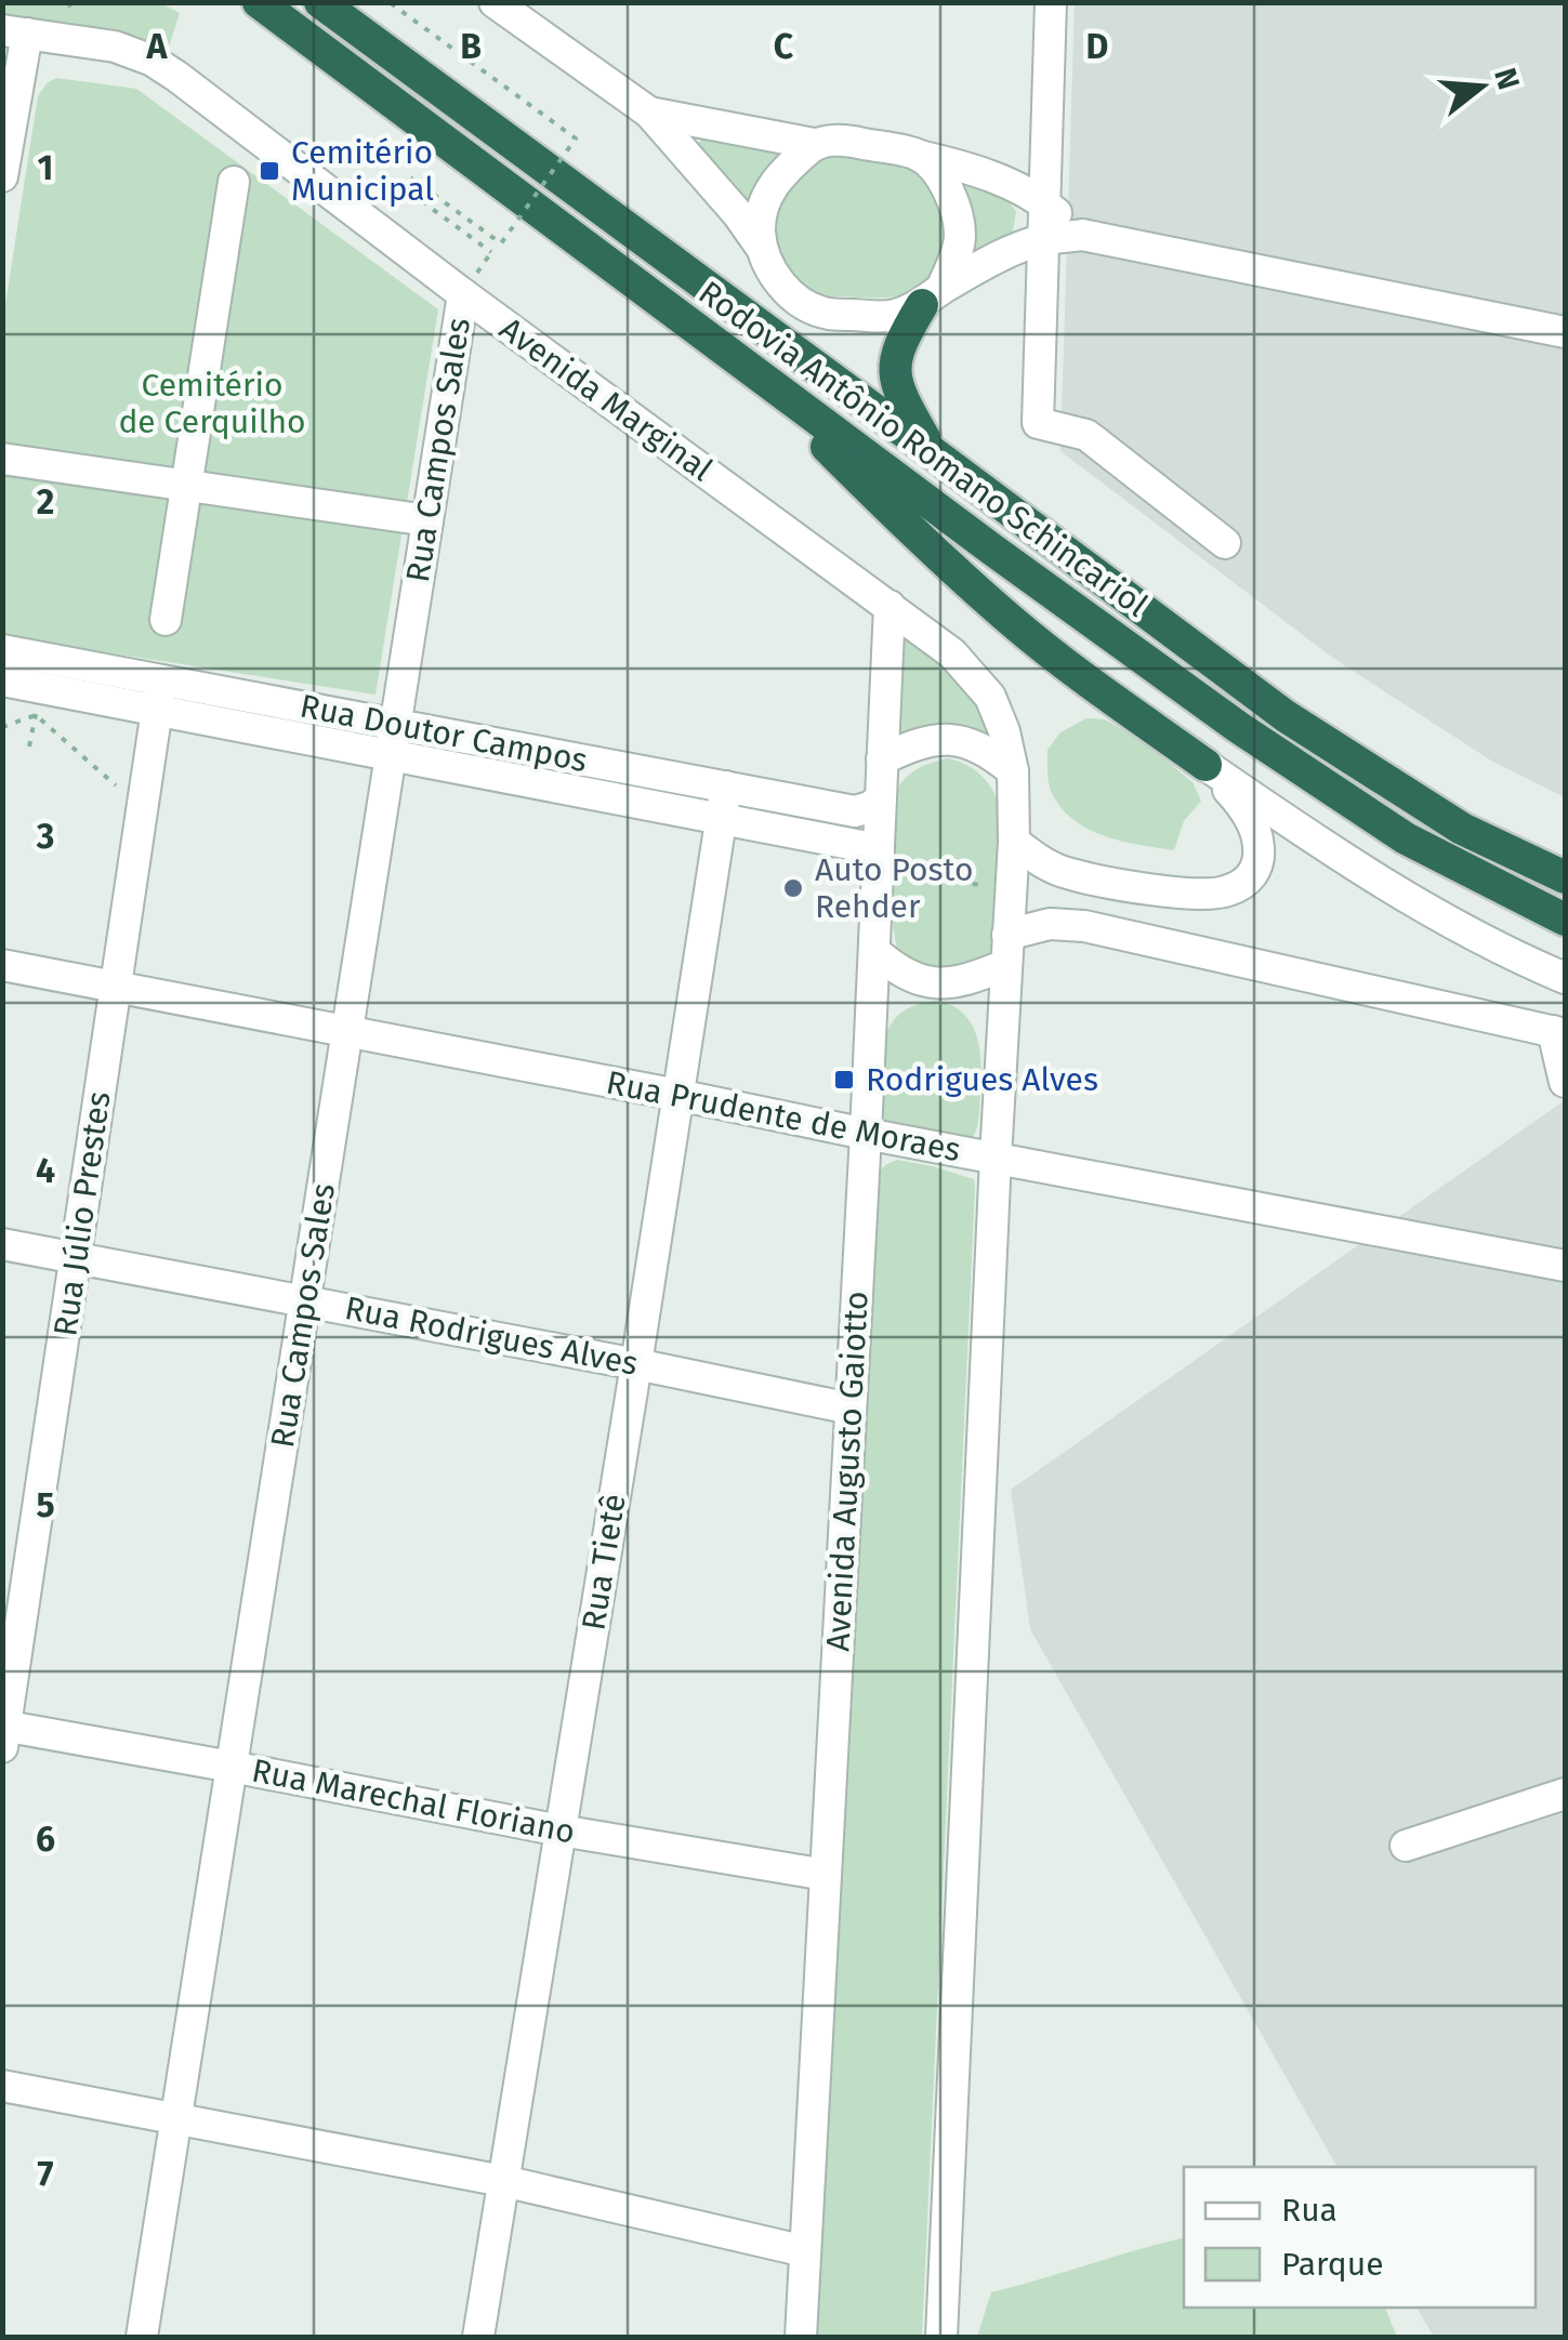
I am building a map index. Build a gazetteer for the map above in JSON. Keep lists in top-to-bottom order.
{
  "streets": {
    "highway": ["Rodovia Antônio Romano Schincariol"],
    "street": [
      "Avenida Marginal",
      "Rua Campos Sales",
      "Rua Doutor Campos",
      "Rua Prudente de Moraes",
      "Rua Júlio Prestes",
      "Rua Rodrigues Alves",
      "Avenida Augusto Gaiotto",
      "Rua Tietê",
      "Rua Marechal Floriano"
    ]
  },
  "crossings": [
    ["Avenida Marginal", "Rua Campos Sales"],
    ["Avenida Marginal", "Avenida Augusto Gaiotto"],
    ["Rua Campos Sales", "Rua Doutor Campos"],
    ["Rua Campos Sales", "Rua Prudente de Moraes"],
    ["Rua Campos Sales", "Rua Rodrigues Alves"],
    ["Rua Campos Sales", "Rua Marechal Floriano"],
    ["Rua Doutor Campos", "Rua Júlio Prestes"],
    ["Rua Doutor Campos", "Avenida Augusto Gaiotto"],
    ["Rua Doutor Campos", "Rua Tietê"],
    ["Rua Prudente de Moraes", "Rua Júlio Prestes"],
    ["Rua Prudente de Moraes", "Avenida Augusto Gaiotto"],
    ["Rua Prudente de Moraes", "Rua Tietê"],
    ["Rua Júlio Prestes", "Rua Rodrigues Alves"],
    ["Rua Júlio Prestes", "Rua Marechal Floriano"],
    ["Rua Rodrigues Alves", "Avenida Augusto Gaiotto"],
    ["Rua Rodrigues Alves", "Rua Tietê"],
    ["Avenida Augusto Gaiotto", "Rua Marechal Floriano"],
    ["Rua Tietê", "Rua Marechal Floriano"]
  ],
  "parks": ["Cemitério de Cerquilho"],
  "places": {
    "transit": ["Cemitério Municipal", "Rodrigues Alves"],
    "other": ["Auto Posto Rehder"]
  },
  "legend": ["Rua", "Parque"],
  "north": "right",
  "grid": {
    "columns": [
      "A",
      "B",
      "C",
      "D"
    ],
    "rows": [
      "1",
      "2",
      "3",
      "4",
      "5",
      "6",
      "7"
    ]
  }
}
